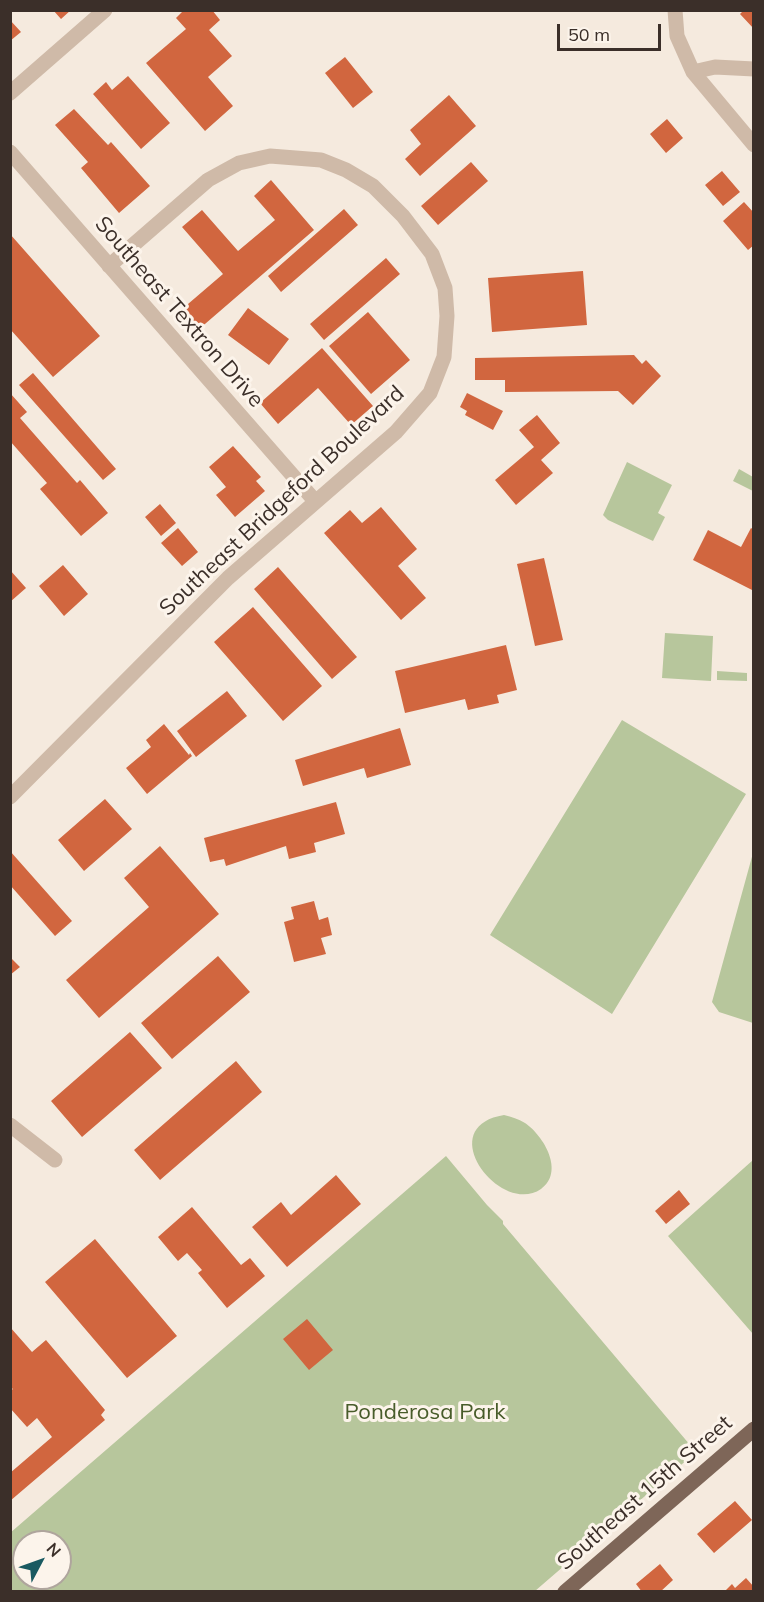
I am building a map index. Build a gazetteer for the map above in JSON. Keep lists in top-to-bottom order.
{
  "streets": {
    "main road": ["Southeast 15th Street"],
    "street": ["Southeast Textron Drive", "Southeast Bridgeford Boulevard"]
  },
  "crossings": [
    ["Southeast Textron Drive", "Southeast Bridgeford Boulevard"]
  ],
  "parks": ["Ponderosa Park"],
  "scale_bar": "50 m",
  "north": "top right"
}
